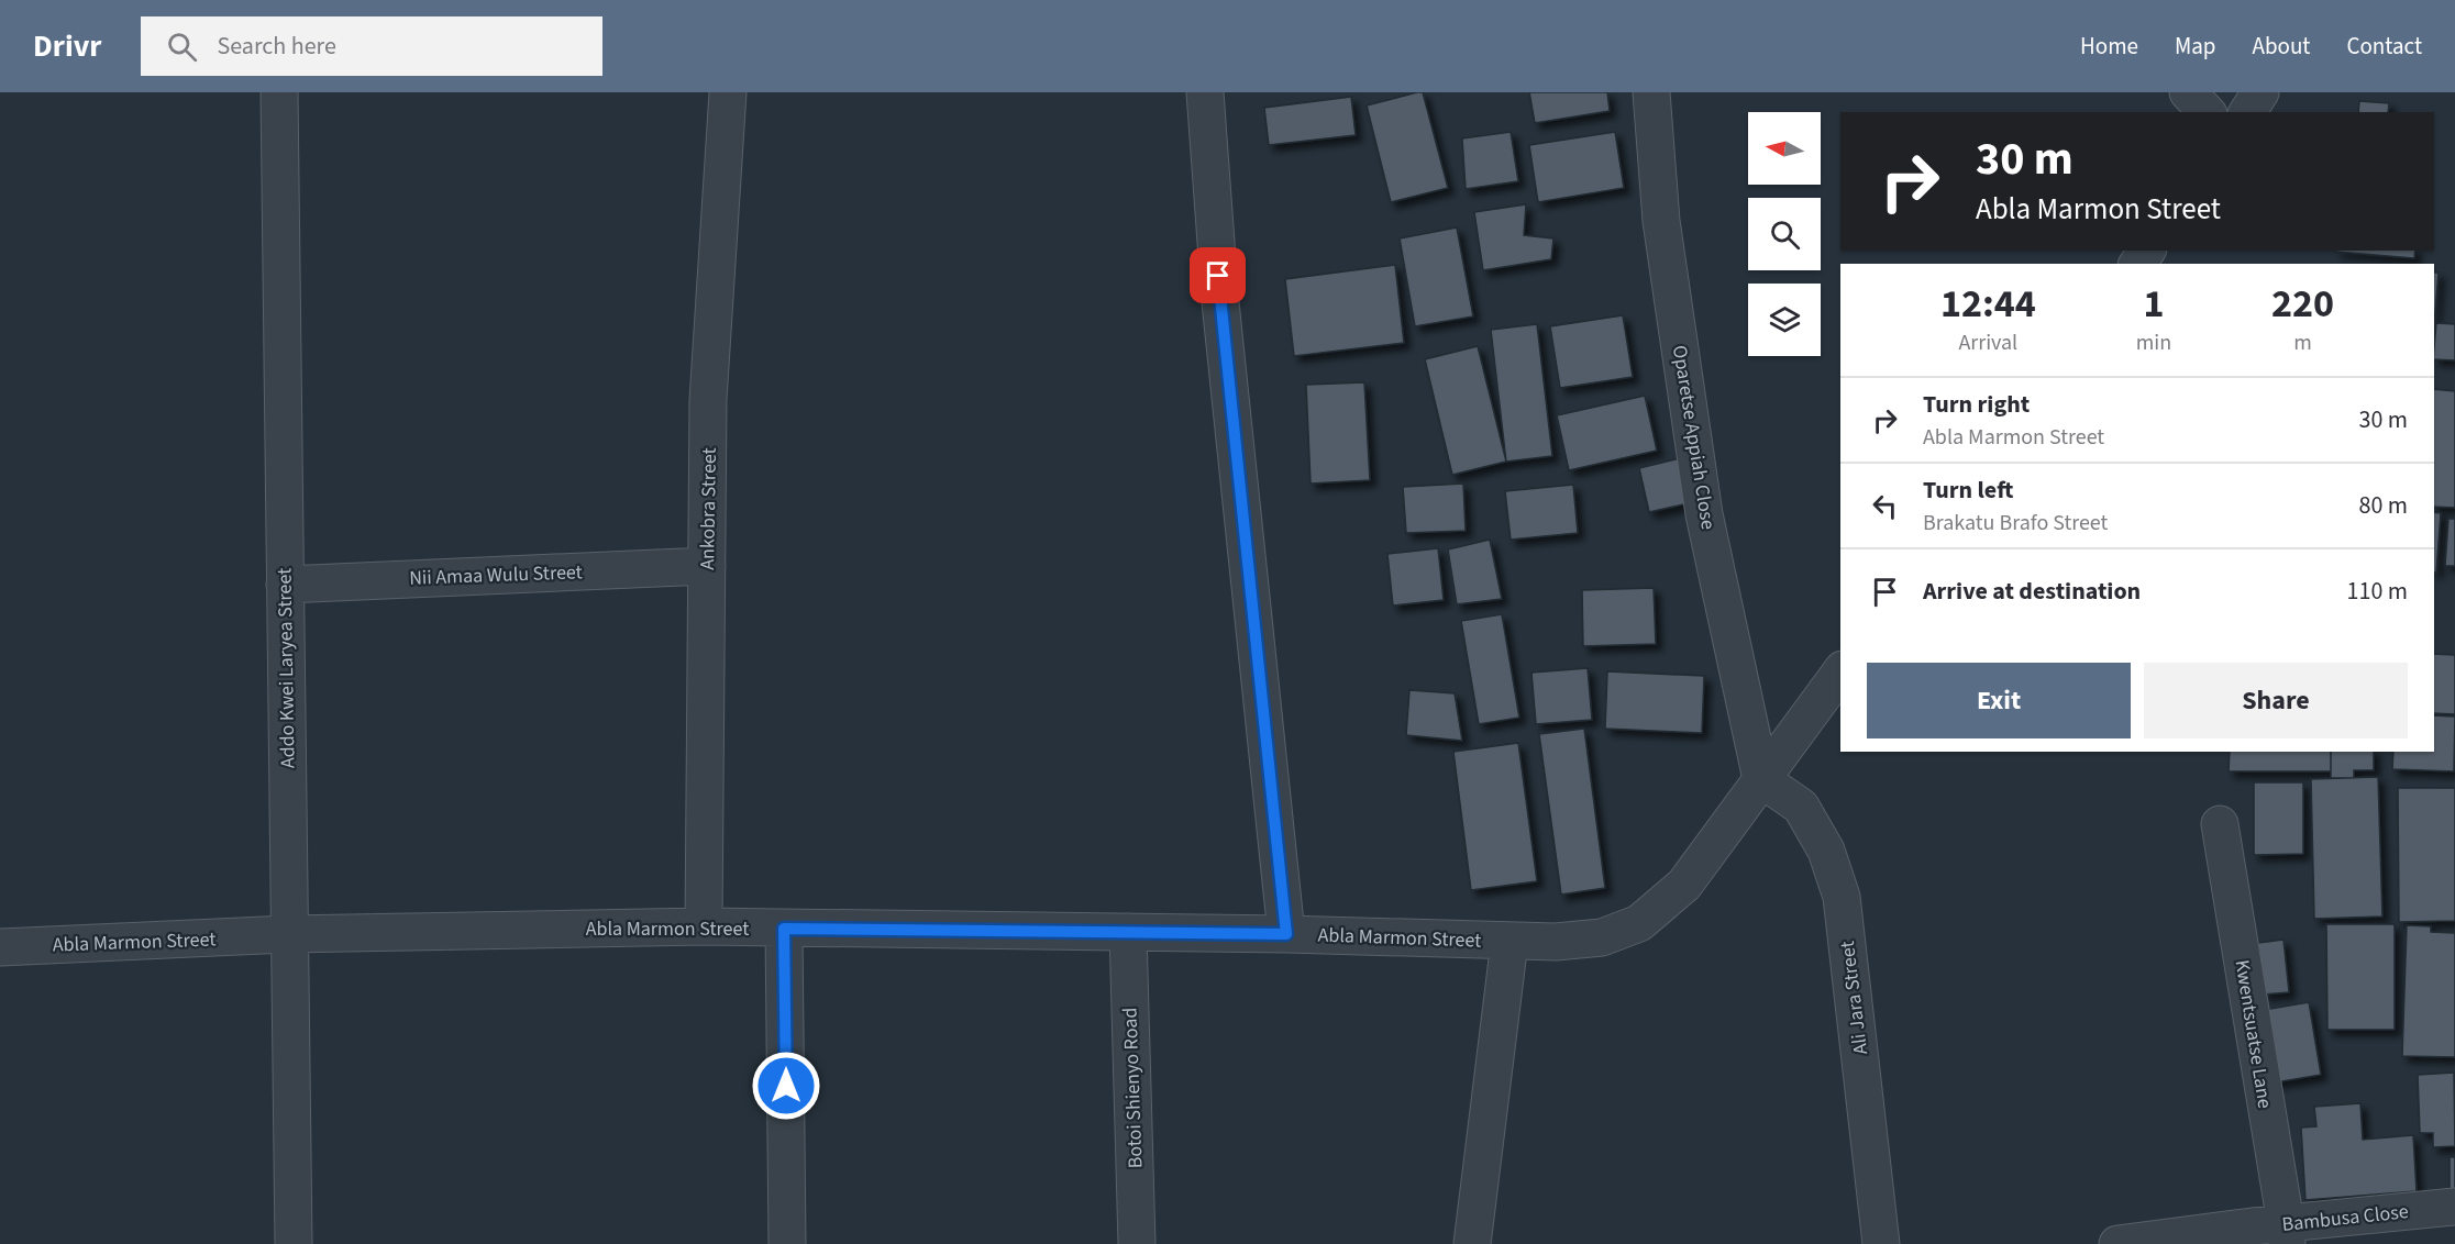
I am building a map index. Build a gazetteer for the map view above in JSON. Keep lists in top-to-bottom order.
{
  "streets": {
    "street": [
      "Oparetse Appiah Close",
      "Ankobra Street",
      "Nii Amaa Wulu Street",
      "Addo Kwei Laryea Street",
      "Abla Marmon Street",
      "Ali Jara Street",
      "Kwentsuatse Lane",
      "Botoi Shienyo Road",
      "Bambusa Close"
    ]
  },
  "crossings": [
    ["Oparetse Appiah Close", "Abla Marmon Street"],
    ["Oparetse Appiah Close", "Ali Jara Street"],
    ["Ankobra Street", "Nii Amaa Wulu Street"],
    ["Ankobra Street", "Abla Marmon Street"],
    ["Nii Amaa Wulu Street", "Addo Kwei Laryea Street"],
    ["Addo Kwei Laryea Street", "Abla Marmon Street"],
    ["Abla Marmon Street", "Ali Jara Street"],
    ["Abla Marmon Street", "Botoi Shienyo Road"],
    ["Kwentsuatse Lane", "Bambusa Close"]
  ],
  "north": "left",
  "page": {
    "header": "Drivr",
    "search": "Search here",
    "nav": [
      "Home",
      "Map",
      "About",
      "Contact"
    ],
    "turn": ["30 m", "Abla Marmon Street"],
    "eta": [
      "12:44",
      "Arrival",
      "1",
      "min",
      "220",
      "m"
    ],
    "list": [
      {
        "name": "Turn right",
        "note": "Abla Marmon Street",
        "value": "30 m"
      },
      {
        "name": "Turn left",
        "note": "Brakatu Brafo Street",
        "value": "80 m"
      },
      {
        "name": "Arrive at destination",
        "value": "110 m"
      }
    ],
    "buttons": ["Exit", "Share"]
  }
}
